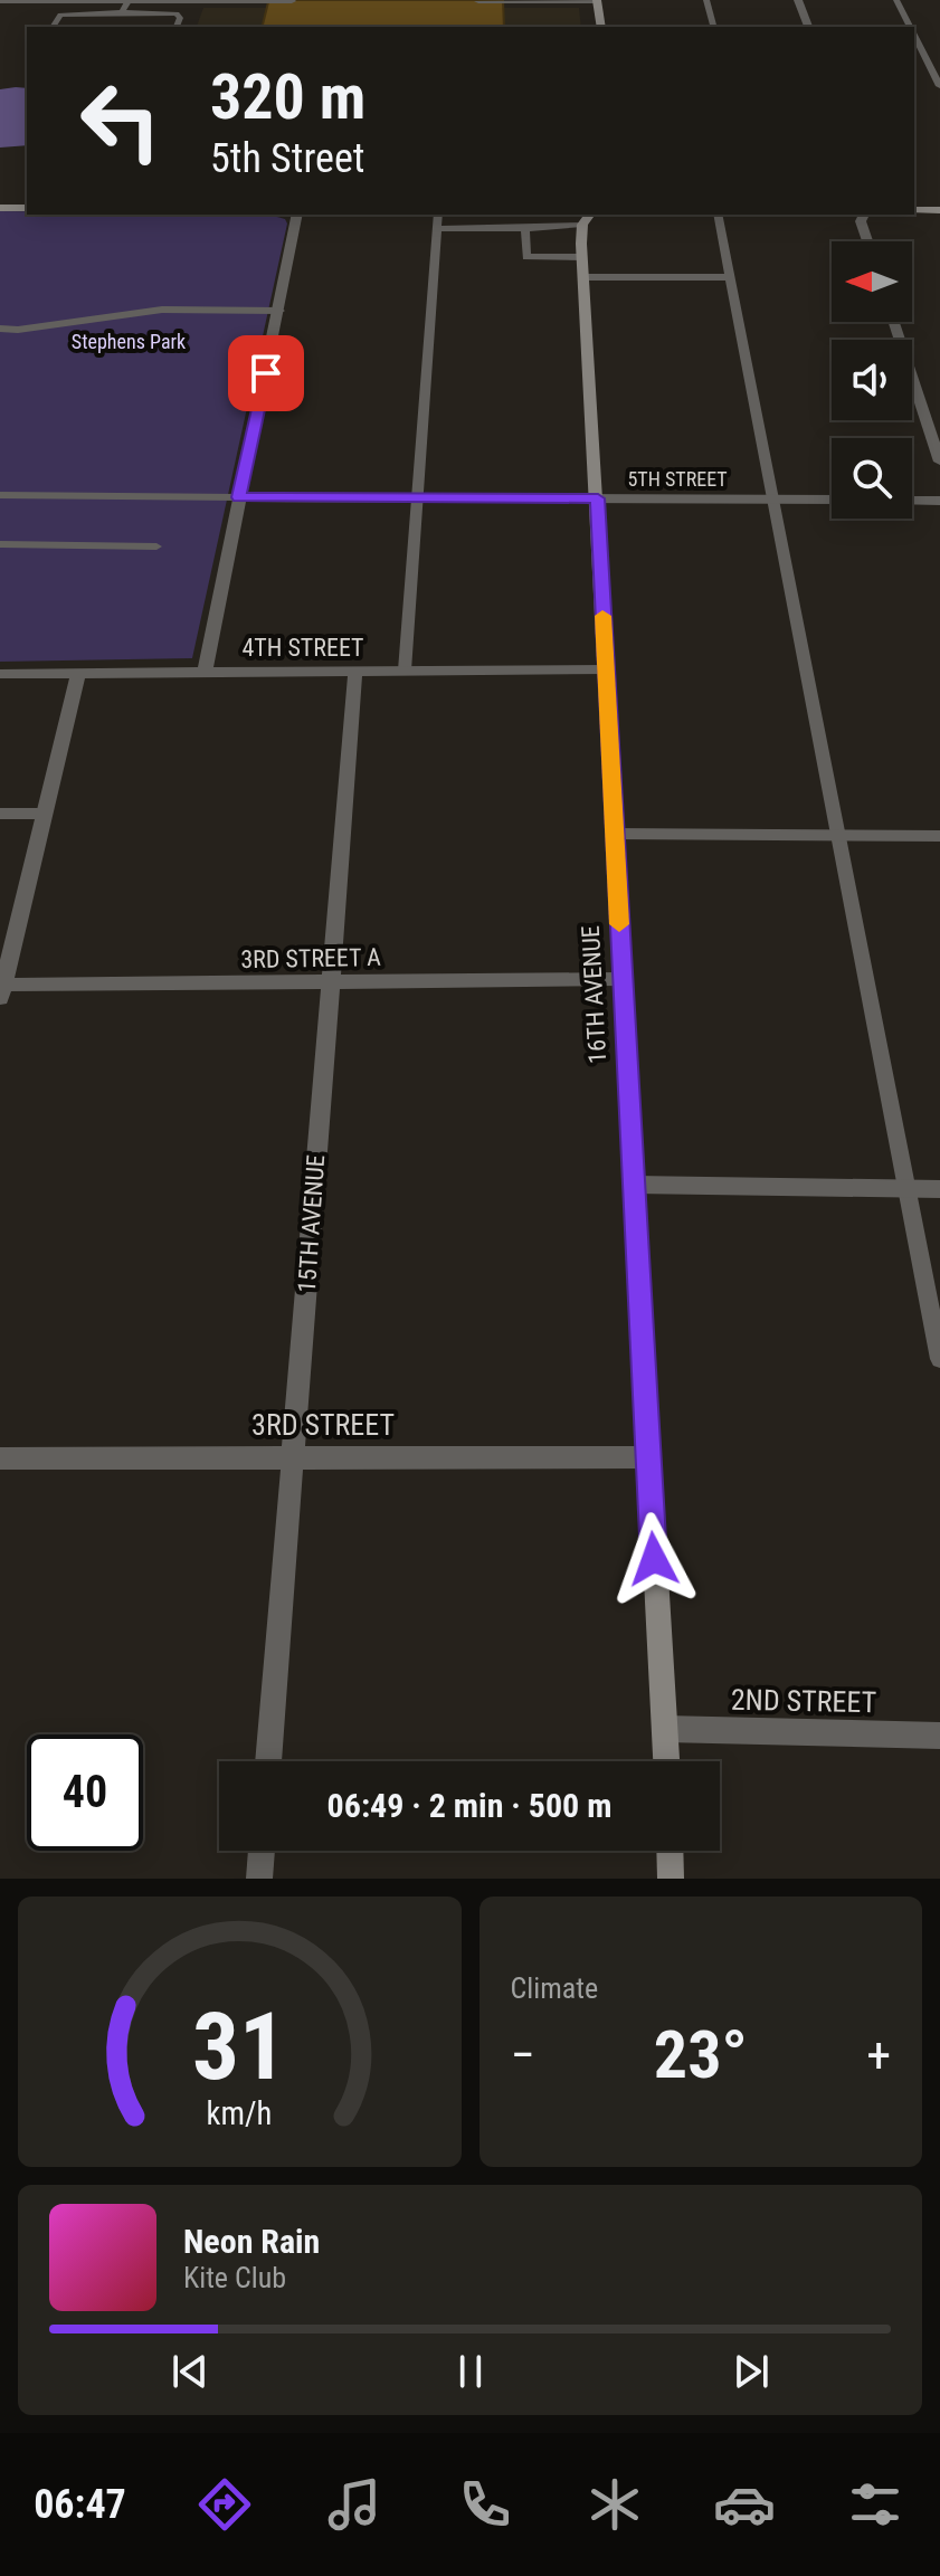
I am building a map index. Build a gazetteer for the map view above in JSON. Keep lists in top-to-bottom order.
{
  "streets": {
    "street": [
      "5TH STREET",
      "4TH STREET",
      "3RD STREET A",
      "16TH AVENUE",
      "15TH AVENUE",
      "3RD STREET",
      "2ND STREET"
    ]
  },
  "crossings": [
    ["5TH STREET", "16TH AVENUE"],
    ["4TH STREET", "16TH AVENUE"],
    ["4TH STREET", "15TH AVENUE"],
    ["3RD STREET A", "16TH AVENUE"],
    ["3RD STREET A", "15TH AVENUE"],
    ["16TH AVENUE", "3RD STREET"],
    ["16TH AVENUE", "2ND STREET"],
    ["15TH AVENUE", "3RD STREET"]
  ],
  "parks": ["Stephens Park"],
  "north": "left",
  "page": {
    "turn": ["320 m", "5th Street"],
    "limit": "40",
    "trip": "06:49 · 2 min · 500 m",
    "tile": "Climate",
    "heat": ["−", "23°", "+"],
    "song": ["Neon Rain", "Kite Club"],
    "tabs": "06:47",
    "gauge": ["31", "km/h"]
  }
}
